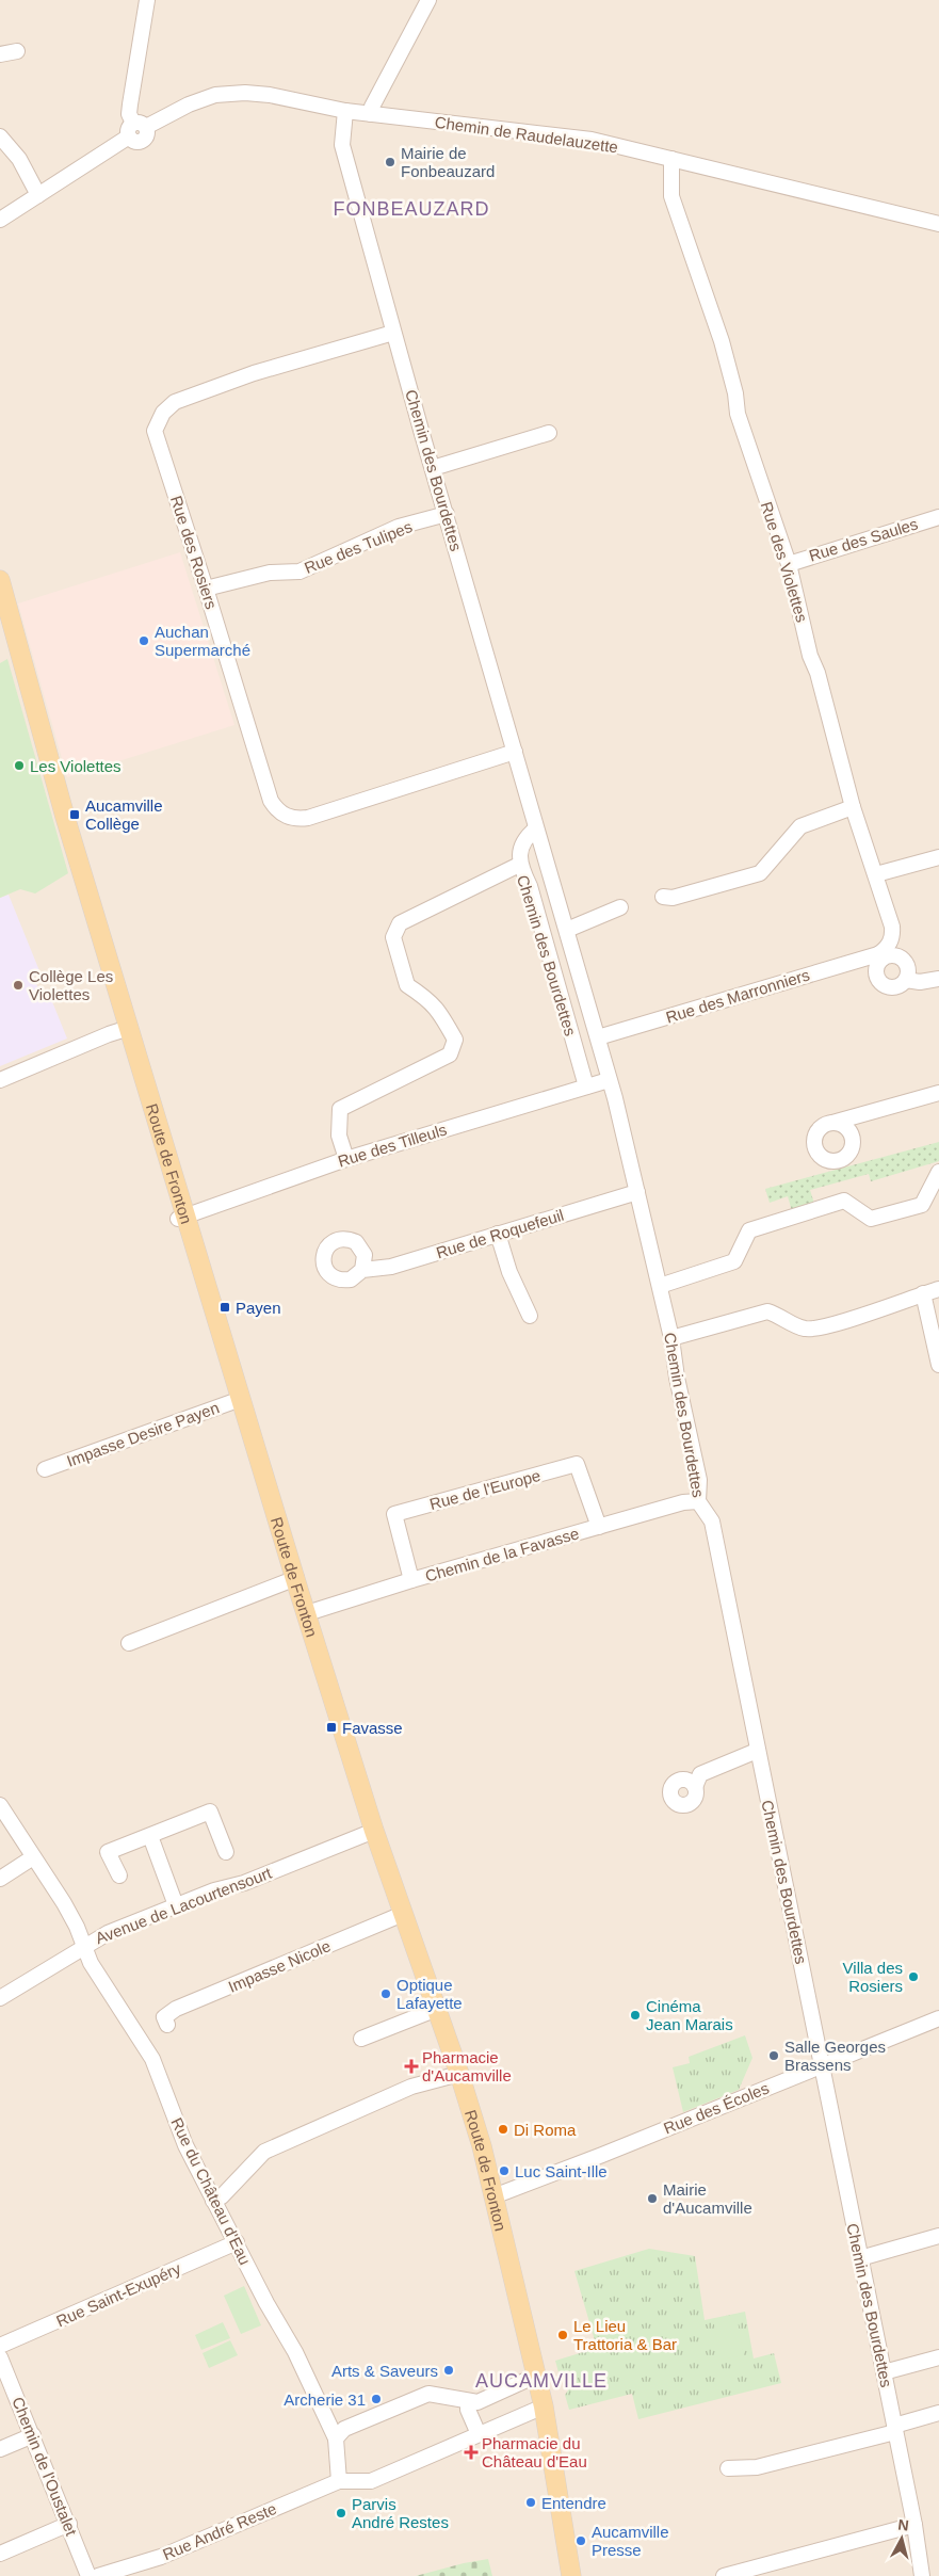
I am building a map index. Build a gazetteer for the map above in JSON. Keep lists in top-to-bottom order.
{
  "streets": {
    "main road": ["Route de Fronton"],
    "street": [
      "Chemin de Raudelauzette",
      "Chemin des Bourdettes",
      "Rue des Saules",
      "Rue des Tulipes",
      "Rue des Rosiers",
      "Rue des Violettes",
      "Rue des Marronniers",
      "Rue des Tilleuls",
      "Rue de Roquefeuil",
      "Impasse Desire Payen",
      "Rue de l'Europe",
      "Chemin de la Favasse",
      "Avenue de Lacourtensourt",
      "Impasse Nicole",
      "Rue des Écoles",
      "Rue du Château d'Eau",
      "Rue Saint-Exupéry",
      "Chemin de l'Oustalet",
      "Rue André Reste"
    ]
  },
  "crossings": [
    ["Chemin de Raudelauzette", "Chemin des Bourdettes"],
    ["Chemin de Raudelauzette", "Rue des Violettes"],
    ["Chemin des Bourdettes", "Rue des Tulipes"],
    ["Chemin des Bourdettes", "Rue des Rosiers"],
    ["Chemin des Bourdettes", "Rue des Marronniers"],
    ["Chemin des Bourdettes", "Rue des Tilleuls"],
    ["Chemin des Bourdettes", "Rue de Roquefeuil"],
    ["Chemin des Bourdettes", "Chemin de la Favasse"],
    ["Chemin des Bourdettes", "Rue des Écoles"],
    ["Rue des Saules", "Rue des Violettes"],
    ["Rue des Tulipes", "Rue des Rosiers"],
    ["Rue des Violettes", "Rue des Marronniers"],
    ["Rue des Tilleuls", "Route de Fronton"],
    ["Route de Fronton", "Impasse Desire Payen"],
    ["Route de Fronton", "Chemin de la Favasse"],
    ["Route de Fronton", "Avenue de Lacourtensourt"],
    ["Route de Fronton", "Impasse Nicole"],
    ["Route de Fronton", "Rue des Écoles"],
    ["Rue de l'Europe", "Chemin de la Favasse"],
    ["Avenue de Lacourtensourt", "Rue du Château d'Eau"],
    ["Rue du Château d'Eau", "Rue Saint-Exupéry"]
  ],
  "districts": ["FONBEAUZARD", "AUCAMVILLE"],
  "places": {
    "other": [
      "Mairie de Fonbeauzard",
      "Auchan Supermarché",
      "Les Violettes",
      "Collège Les Violettes",
      "Villa des Rosiers",
      "Optique Lafayette",
      "Cinéma Jean Marais",
      "Salle Georges Brassens",
      "Di Roma",
      "Luc Saint-Ille",
      "Mairie d'Aucamville",
      "Le Lieu Trattoria & Bar",
      "Arts & Saveurs",
      "Archerie 31",
      "Entendre",
      "Parvis André Restes",
      "Aucamville Presse"
    ],
    "transit": ["Aucamville Collège", "Payen", "Favasse"],
    "health": ["Pharmacie d'Aucamville", "Pharmacie du Château d'Eau"]
  },
  "north": "top"
}
